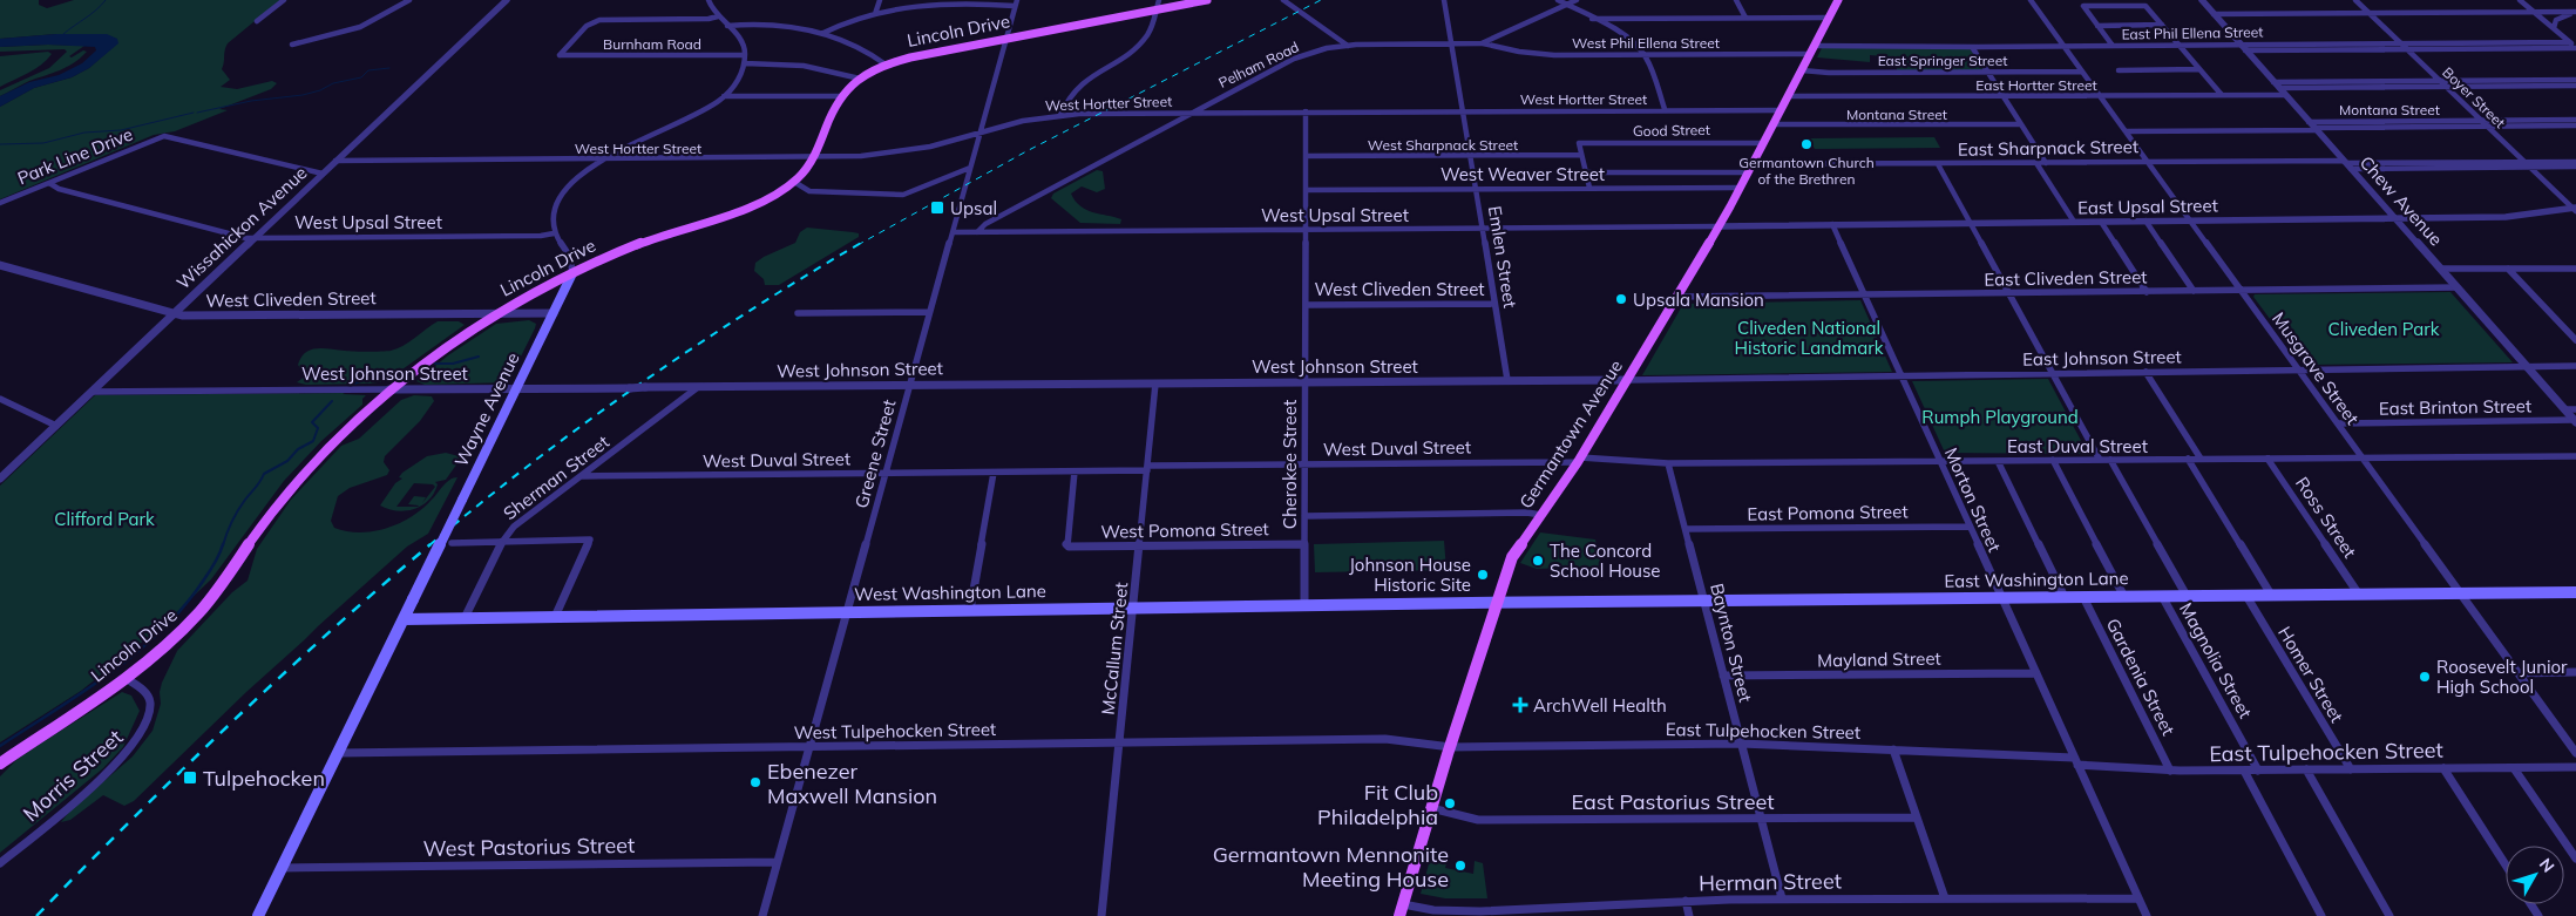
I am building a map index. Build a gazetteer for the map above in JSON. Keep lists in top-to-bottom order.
{
  "streets": {
    "main road": [
      "Lincoln Drive",
      "Wayne Avenue",
      "Germantown Avenue",
      "East Washington Lane",
      "West Washington Lane"
    ],
    "street": [
      "East Phil Ellena Street",
      "West Phil Ellena Street",
      "Burnham Road",
      "East Springer Street",
      "Pelham Road",
      "East Hortter Street",
      "Boyer Street",
      "West Hortter Street",
      "Montana Street",
      "Good Street",
      "West Sharpnack Street",
      "East Sharpnack Street",
      "Park Line Drive",
      "West Weaver Street",
      "Chew Avenue",
      "East Upsal Street",
      "West Upsal Street",
      "Wissahickon Avenue",
      "Emlen Street",
      "East Cliveden Street",
      "West Cliveden Street",
      "East Johnson Street",
      "West Johnson Street",
      "Musgrave Street",
      "East Brinton Street",
      "East Duval Street",
      "West Duval Street",
      "Greene Street",
      "Cherokee Street",
      "Sherman Street",
      "Morton Street",
      "East Pomona Street",
      "Ross Street",
      "West Pomona Street",
      "Baynton Street",
      "McCallum Street",
      "Mayland Street",
      "Magnolia Street",
      "Homer Street",
      "Gardenia Street",
      "West Tulpehocken Street",
      "East Tulpehocken Street",
      "Morris Street",
      "East Pastorius Street",
      "West Pastorius Street",
      "Herman Street"
    ]
  },
  "crossings": [
    ["Lincoln Drive", "West Hortter Street"],
    ["Lincoln Drive", "West Cliveden Street"],
    ["Lincoln Drive", "West Johnson Street"],
    ["Lincoln Drive", "Wayne Avenue"],
    ["Lincoln Drive", "Greene Street"],
    ["Lincoln Drive", "Morris Street"],
    ["East Phil Ellena Street", "Boyer Street"],
    ["East Phil Ellena Street", "Chew Avenue"],
    ["East Phil Ellena Street", "Musgrave Street"],
    ["East Phil Ellena Street", "Germantown Avenue"],
    ["West Phil Ellena Street", "Pelham Road"],
    ["West Phil Ellena Street", "Germantown Avenue"],
    ["East Springer Street", "Musgrave Street"],
    ["East Springer Street", "Germantown Avenue"],
    ["Pelham Road", "West Hortter Street"],
    ["Pelham Road", "West Upsal Street"],
    ["Pelham Road", "Emlen Street"],
    ["East Hortter Street", "Chew Avenue"],
    ["East Hortter Street", "Musgrave Street"],
    ["East Hortter Street", "Germantown Avenue"],
    ["Boyer Street", "Montana Street"],
    ["Boyer Street", "East Sharpnack Street"],
    ["Boyer Street", "East Upsal Street"],
    ["West Hortter Street", "Wissahickon Avenue"],
    ["West Hortter Street", "Emlen Street"],
    ["West Hortter Street", "Germantown Avenue"],
    ["West Hortter Street", "Greene Street"],
    ["West Hortter Street", "Cherokee Street"],
    ["Montana Street", "Chew Avenue"],
    ["Montana Street", "Musgrave Street"],
    ["Montana Street", "Germantown Avenue"],
    ["Good Street", "West Sharpnack Street"],
    ["Good Street", "Germantown Avenue"],
    ["West Sharpnack Street", "Emlen Street"],
    ["West Sharpnack Street", "Cherokee Street"],
    ["East Sharpnack Street", "Chew Avenue"],
    ["East Sharpnack Street", "Musgrave Street"],
    ["East Sharpnack Street", "Germantown Avenue"],
    ["Park Line Drive", "West Upsal Street"],
    ["Park Line Drive", "Wissahickon Avenue"],
    ["West Weaver Street", "Emlen Street"],
    ["West Weaver Street", "Germantown Avenue"],
    ["West Weaver Street", "Cherokee Street"],
    ["Chew Avenue", "East Upsal Street"],
    ["Chew Avenue", "East Cliveden Street"],
    ["Chew Avenue", "East Johnson Street"],
    ["Chew Avenue", "East Brinton Street"],
    ["East Upsal Street", "West Upsal Street"],
    ["East Upsal Street", "Musgrave Street"],
    ["East Upsal Street", "Germantown Avenue"],
    ["East Upsal Street", "Morton Street"],
    ["West Upsal Street", "Wissahickon Avenue"],
    ["West Upsal Street", "Emlen Street"],
    ["West Upsal Street", "Germantown Avenue"],
    ["West Upsal Street", "Greene Street"],
    ["West Upsal Street", "Cherokee Street"],
    ["Wissahickon Avenue", "West Cliveden Street"],
    ["Wissahickon Avenue", "West Johnson Street"],
    ["Emlen Street", "West Cliveden Street"],
    ["Emlen Street", "West Johnson Street"],
    ["East Cliveden Street", "Musgrave Street"],
    ["East Cliveden Street", "Germantown Avenue"],
    ["East Cliveden Street", "Morton Street"],
    ["West Cliveden Street", "Wayne Avenue"],
    ["West Cliveden Street", "Cherokee Street"],
    ["East Johnson Street", "West Johnson Street"],
    ["East Johnson Street", "Musgrave Street"],
    ["East Johnson Street", "Germantown Avenue"],
    ["East Johnson Street", "Morton Street"],
    ["West Johnson Street", "Wayne Avenue"],
    ["West Johnson Street", "Germantown Avenue"],
    ["West Johnson Street", "Greene Street"],
    ["West Johnson Street", "Cherokee Street"],
    ["West Johnson Street", "Sherman Street"],
    ["West Johnson Street", "McCallum Street"],
    ["Musgrave Street", "East Brinton Street"],
    ["Musgrave Street", "East Duval Street"],
    ["Musgrave Street", "East Washington Lane"],
    ["Wayne Avenue", "West Washington Lane"],
    ["Wayne Avenue", "West Tulpehocken Street"],
    ["Wayne Avenue", "West Pastorius Street"],
    ["Germantown Avenue", "East Duval Street"],
    ["Germantown Avenue", "West Duval Street"],
    ["Germantown Avenue", "East Washington Lane"],
    ["Germantown Avenue", "West Washington Lane"],
    ["Germantown Avenue", "West Tulpehocken Street"],
    ["Germantown Avenue", "East Tulpehocken Street"],
    ["Germantown Avenue", "East Pastorius Street"],
    ["Germantown Avenue", "Herman Street"],
    ["East Duval Street", "West Duval Street"],
    ["East Duval Street", "Morton Street"],
    ["East Duval Street", "Ross Street"],
    ["East Duval Street", "Baynton Street"],
    ["East Duval Street", "Magnolia Street"],
    ["West Duval Street", "Greene Street"],
    ["West Duval Street", "Cherokee Street"],
    ["West Duval Street", "Sherman Street"],
    ["West Duval Street", "West Pomona Street"],
    ["West Duval Street", "McCallum Street"],
    ["Greene Street", "West Washington Lane"],
    ["Greene Street", "West Tulpehocken Street"],
    ["Greene Street", "West Pastorius Street"],
    ["Cherokee Street", "West Pomona Street"],
    ["Cherokee Street", "West Washington Lane"],
    ["Sherman Street", "West Washington Lane"],
    ["Morton Street", "East Pomona Street"],
    ["Morton Street", "East Washington Lane"],
    ["Morton Street", "Mayland Street"],
    ["Morton Street", "East Tulpehocken Street"],
    ["Morton Street", "Herman Street"],
    ["East Pomona Street", "Baynton Street"],
    ["Ross Street", "East Washington Lane"],
    ["West Pomona Street", "McCallum Street"],
    ["East Washington Lane", "West Washington Lane"],
    ["East Washington Lane", "Baynton Street"],
    ["East Washington Lane", "Magnolia Street"],
    ["East Washington Lane", "Homer Street"],
    ["East Washington Lane", "Gardenia Street"],
    ["West Washington Lane", "McCallum Street"],
    ["Baynton Street", "Mayland Street"],
    ["Baynton Street", "East Tulpehocken Street"],
    ["Baynton Street", "East Pastorius Street"],
    ["Baynton Street", "Herman Street"],
    ["McCallum Street", "West Tulpehocken Street"],
    ["Magnolia Street", "East Tulpehocken Street"],
    ["Homer Street", "East Tulpehocken Street"],
    ["Gardenia Street", "East Tulpehocken Street"],
    ["West Tulpehocken Street", "East Tulpehocken Street"]
  ],
  "parks": [
    "Cliveden National Historic Landmark",
    "Cliveden Park",
    "Rumph Playground",
    "Clifford Park"
  ],
  "places": {
    "other": [
      "Germantown Church of the Brethren",
      "Upsala Mansion",
      "The Concord School House",
      "Johnson House Historic Site",
      "Roosevelt Junior High School",
      "Ebenezer Maxwell Mansion",
      "Fit Club Philadelphia",
      "Germantown Mennonite Meeting House"
    ],
    "transit": ["Upsal", "Tulpehocken"],
    "health": ["ArchWell Health"]
  },
  "north": "top right"
}
